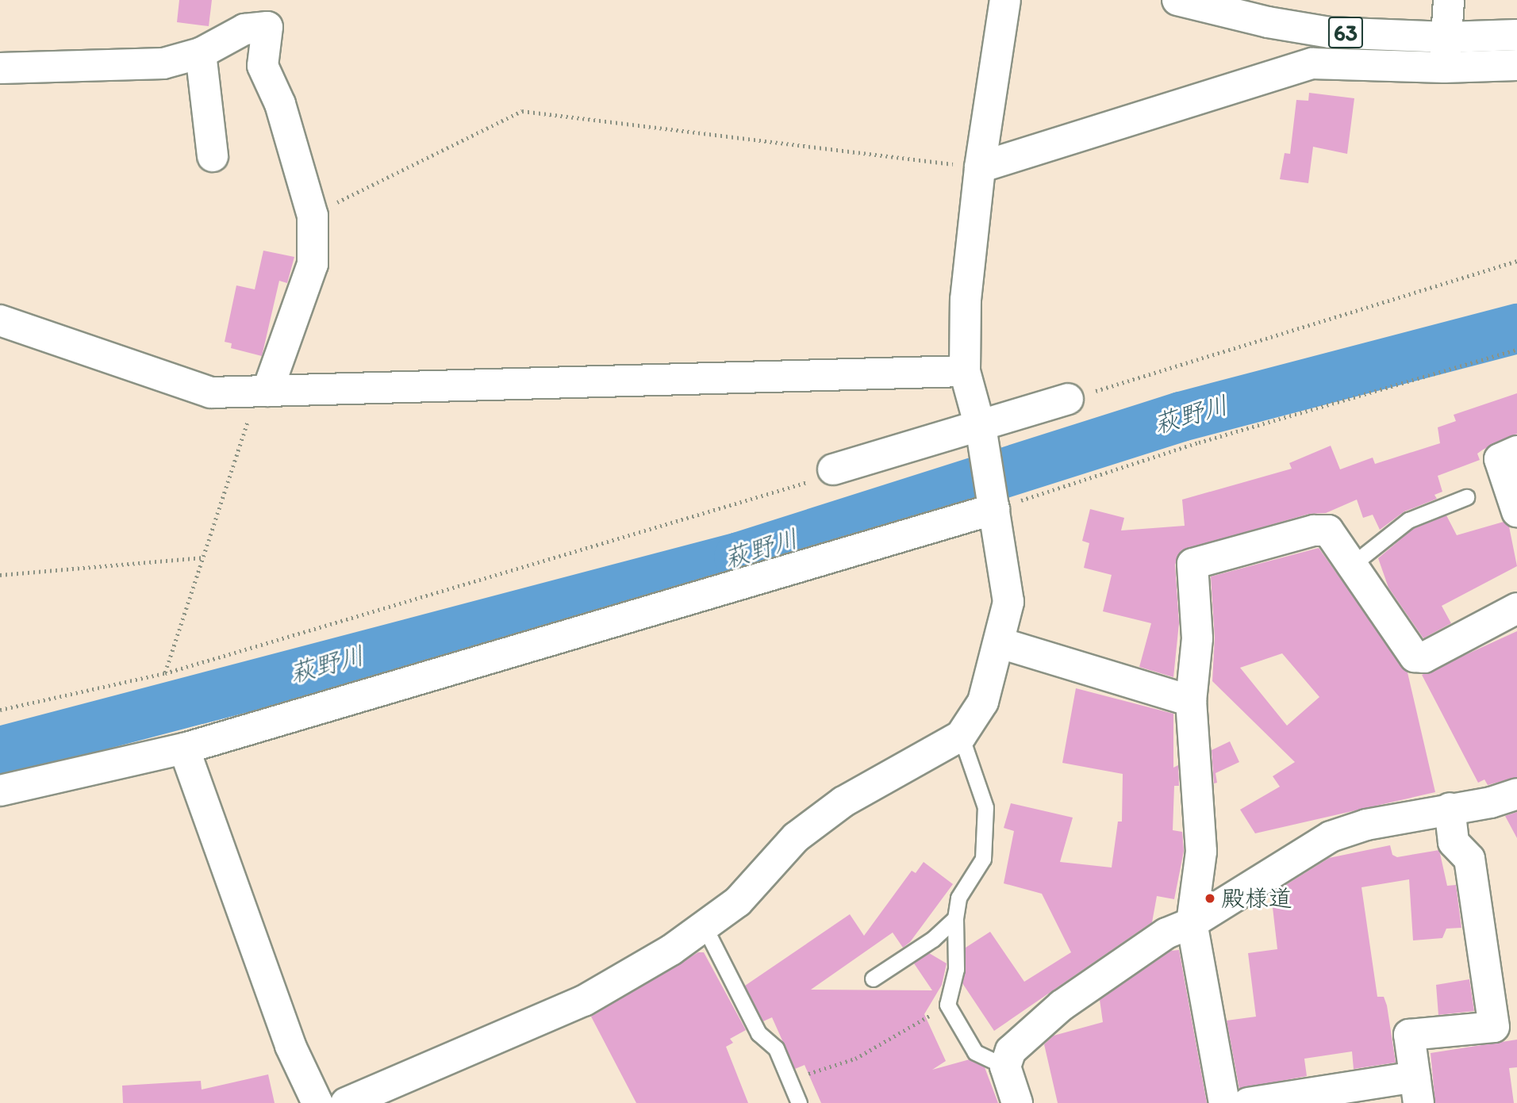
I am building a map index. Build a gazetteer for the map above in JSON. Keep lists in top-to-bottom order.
{
  "streets": {
    "street": ["63"]
  },
  "water": ["萩野川"],
  "places": ["殿様道"]
}
